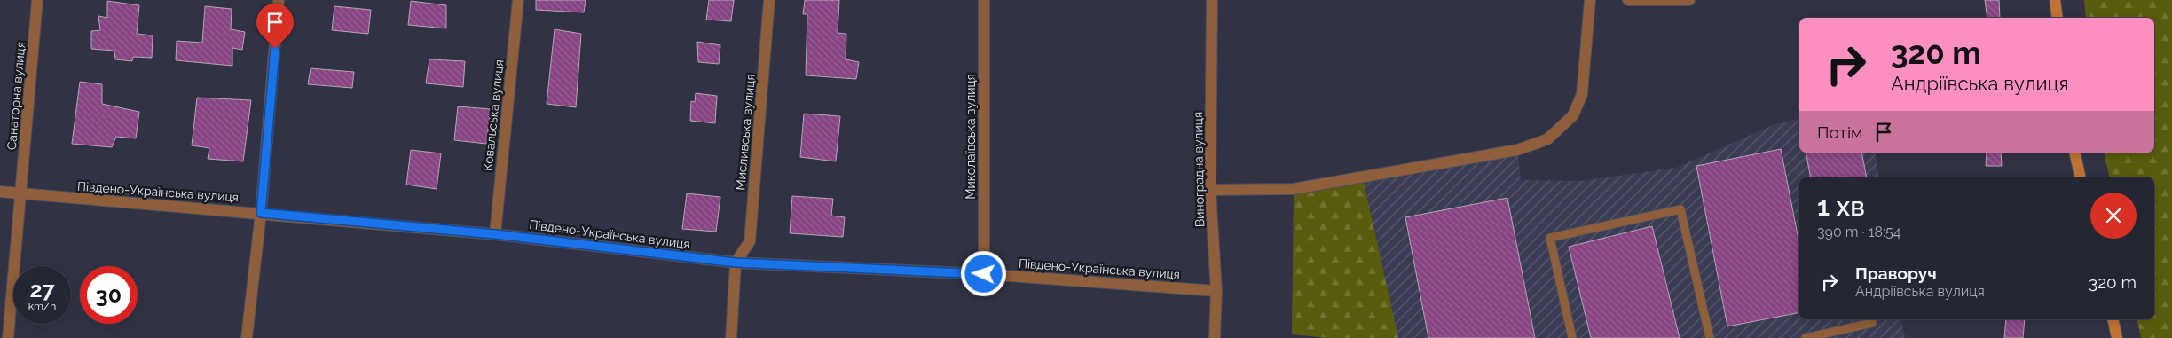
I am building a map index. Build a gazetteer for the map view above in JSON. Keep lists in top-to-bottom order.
{
  "streets": {
    "street": [
      "Санаторна вулиця",
      "Ковальська вулиця",
      "Мисливська вулиця",
      "Миколаївська вулиця",
      "Виноградна вулиця",
      "Південо-Українська вулиця"
    ]
  },
  "crossings": [
    ["Санаторна вулиця", "Південо-Українська вулиця"],
    ["Ковальська вулиця", "Південо-Українська вулиця"],
    ["Мисливська вулиця", "Південо-Українська вулиця"],
    ["Миколаївська вулиця", "Південо-Українська вулиця"],
    ["Виноградна вулиця", "Південо-Українська вулиця"]
  ],
  "page": {
    "turn": ["320 m", "Андріївська вулиця"],
    "then": "Потім",
    "heading": ["1 хв", "390 m · 18:54"],
    "list": [
      {
        "name": "Праворуч",
        "note": "Андріївська вулиця",
        "value": "320 m"
      }
    ],
    "speed": "27 km/h",
    "limit": "30"
  }
}
